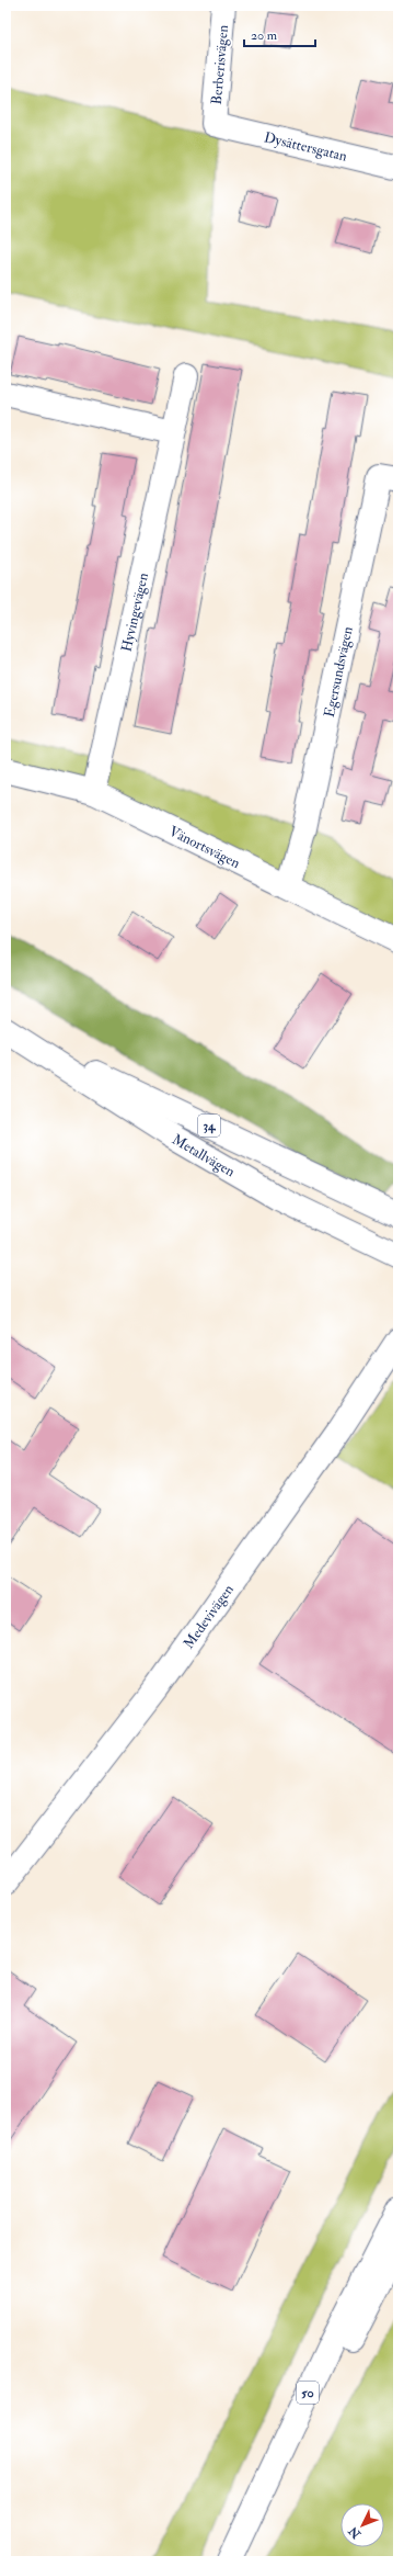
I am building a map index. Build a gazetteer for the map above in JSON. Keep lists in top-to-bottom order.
{
  "streets": {
    "main road": [
      "Berberisvägen",
      "Dysättersgatan",
      "Hyvingevägen",
      "Egersundsvägen",
      "Vänortsvägen",
      "34",
      "Metallvägen",
      "Medevivägen",
      "50"
    ]
  },
  "crossings": [
    ["Berberisvägen", "Dysättersgatan"],
    ["Hyvingevägen", "Vänortsvägen"],
    ["Egersundsvägen", "Vänortsvägen"]
  ],
  "scale_bar": "20 m",
  "north": "bottom left"
}
